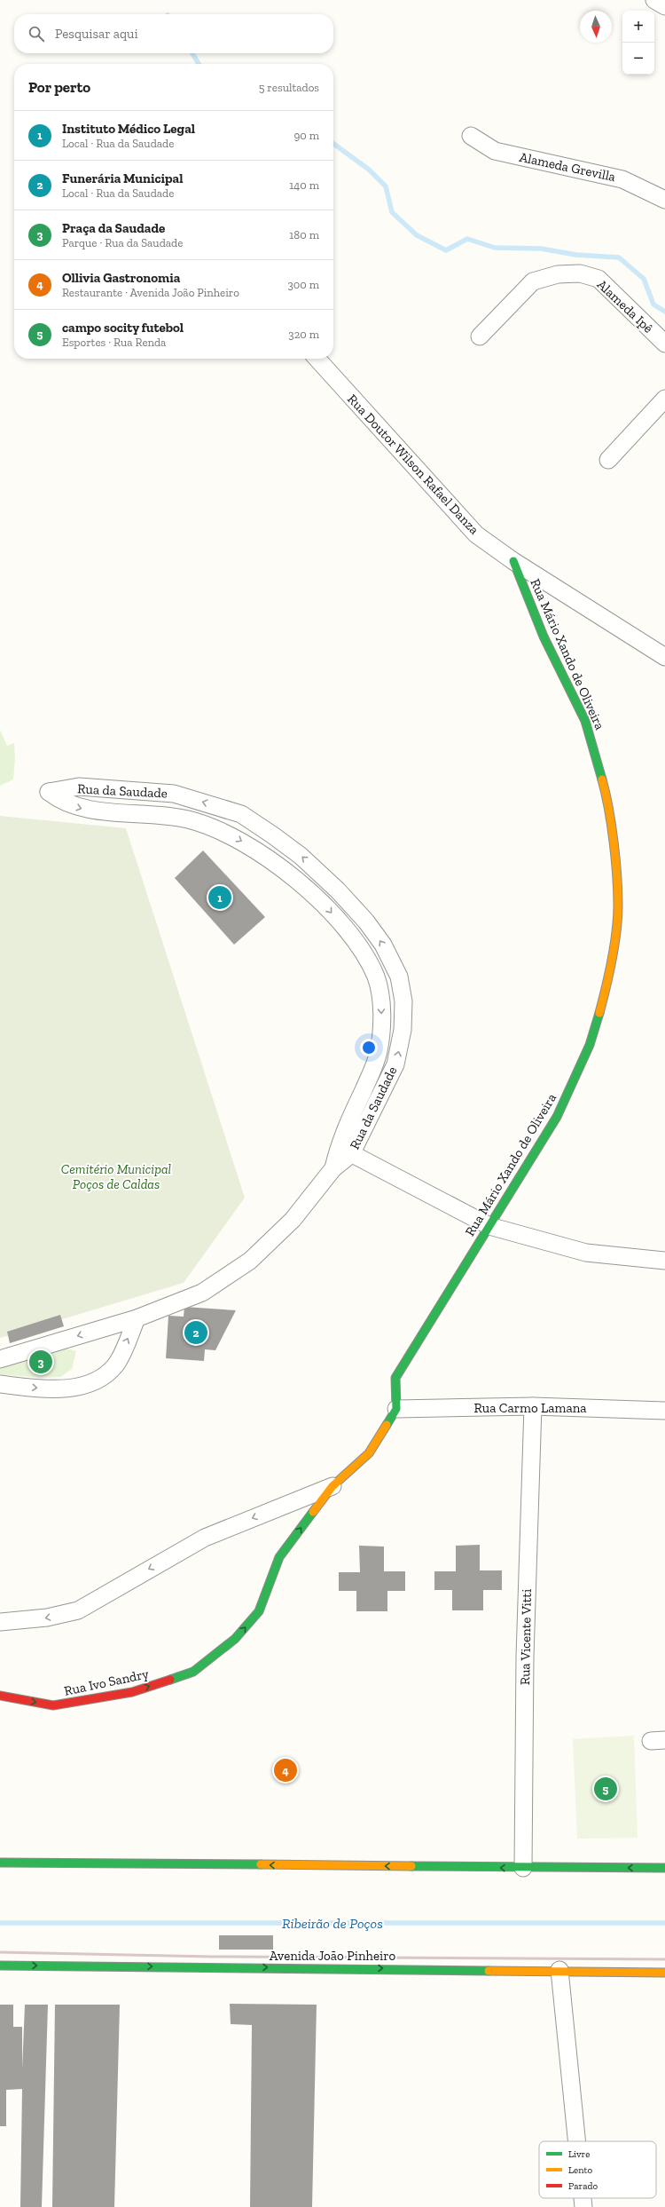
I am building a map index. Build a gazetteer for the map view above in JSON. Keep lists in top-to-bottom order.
{
  "streets": {
    "street": [
      "Alameda Grevilla",
      "Alameda Ipê",
      "Rua Doutor Wilson Rafael Danza",
      "Rua Mário Xando de Oliveira",
      "Rua da Saudade",
      "Rua Carmo Lamana",
      "Rua Vicente Vitti",
      "Rua Ivo Sandry",
      "Avenida João Pinheiro"
    ]
  },
  "crossings": [
    ["Rua Doutor Wilson Rafael Danza", "Rua Mário Xando de Oliveira"],
    ["Rua Mário Xando de Oliveira", "Rua Carmo Lamana"],
    ["Rua Carmo Lamana", "Rua Vicente Vitti"]
  ],
  "one_way": ["Avenida João Pinheiro"],
  "water": ["Ribeirão de Poços"],
  "parks": ["Cemitério Municipal Poços de Caldas"],
  "legend": ["Livre", "Lento", "Parado"],
  "north": "bottom",
  "page": {
    "map_buttons": ["+", "−"],
    "search": "Pesquisar aqui",
    "heading": ["Por perto", "5 resultados"],
    "list": [
      {
        "mark": "1",
        "name": "Instituto Médico Legal",
        "note": "Local · Rua da Saudade",
        "value": "90 m"
      },
      {
        "mark": "2",
        "name": "Funerária Municipal",
        "note": "Local · Rua da Saudade",
        "value": "140 m"
      },
      {
        "mark": "3",
        "name": "Praça da Saudade",
        "note": "Parque · Rua da Saudade",
        "value": "180 m"
      },
      {
        "mark": "4",
        "name": "Ollivia Gastronomia",
        "note": "Restaurante · Avenida João Pinheiro",
        "value": "300 m"
      },
      {
        "mark": "5",
        "name": "campo socity futebol",
        "note": "Esportes · Rua Renda",
        "value": "320 m"
      }
    ],
    "pins": [
      "1",
      "2",
      "3",
      "4",
      "5"
    ]
  }
}
